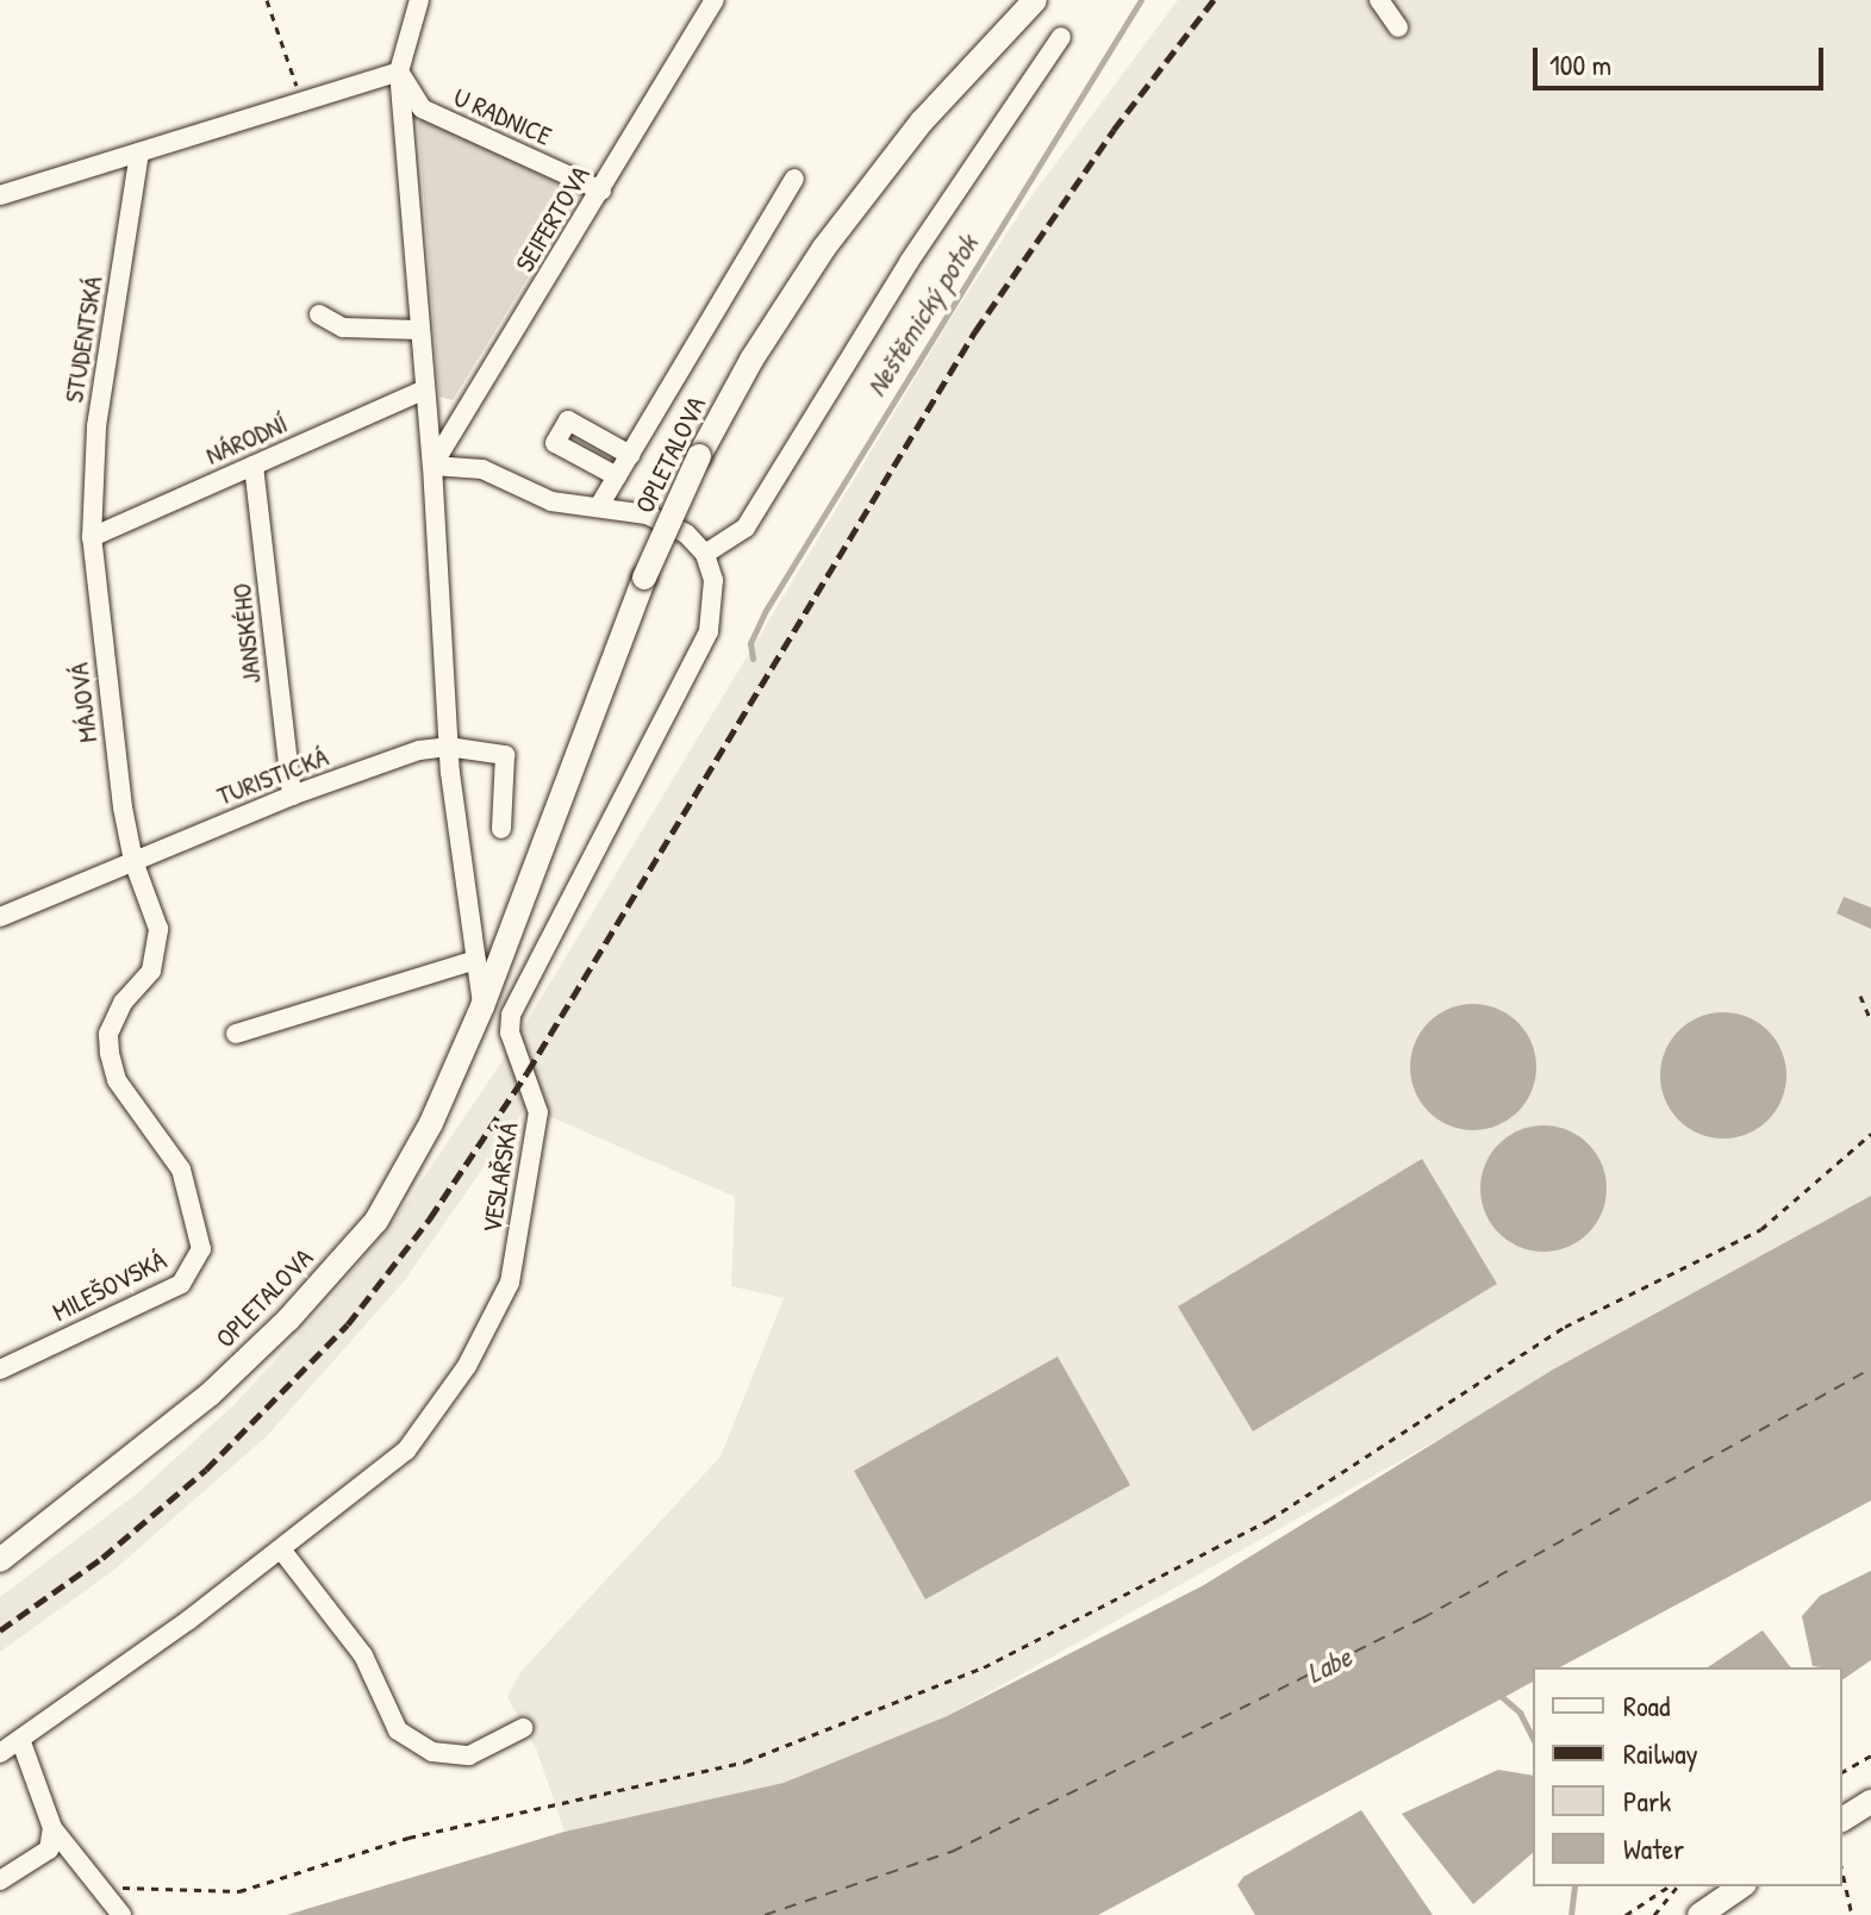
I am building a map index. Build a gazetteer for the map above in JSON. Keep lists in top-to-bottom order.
{
  "streets": {
    "main road": ["OPLETALOVA"],
    "street": [
      "U RADNICE",
      "SEIFERTOVA",
      "STUDENTSKÁ",
      "NÁRODNÍ",
      "JANSKÉHO",
      "MÁJOVÁ",
      "TURISTICKÁ",
      "VESLAŘSKÁ",
      "MILEŠOVSKÁ"
    ]
  },
  "crossings": [
    ["U RADNICE", "SEIFERTOVA"],
    ["STUDENTSKÁ", "NÁRODNÍ"],
    ["STUDENTSKÁ", "MÁJOVÁ"],
    ["NÁRODNÍ", "JANSKÉHO"],
    ["NÁRODNÍ", "MÁJOVÁ"],
    ["JANSKÉHO", "TURISTICKÁ"],
    ["MÁJOVÁ", "TURISTICKÁ"],
    ["MÁJOVÁ", "MILEŠOVSKÁ"],
    ["TURISTICKÁ", "MILEŠOVSKÁ"]
  ],
  "water": ["Neštěmický potok", "Labe"],
  "legend": [
    "Road",
    "Railway",
    "Park",
    "Water"
  ],
  "scale_bar": "100 m"
}
